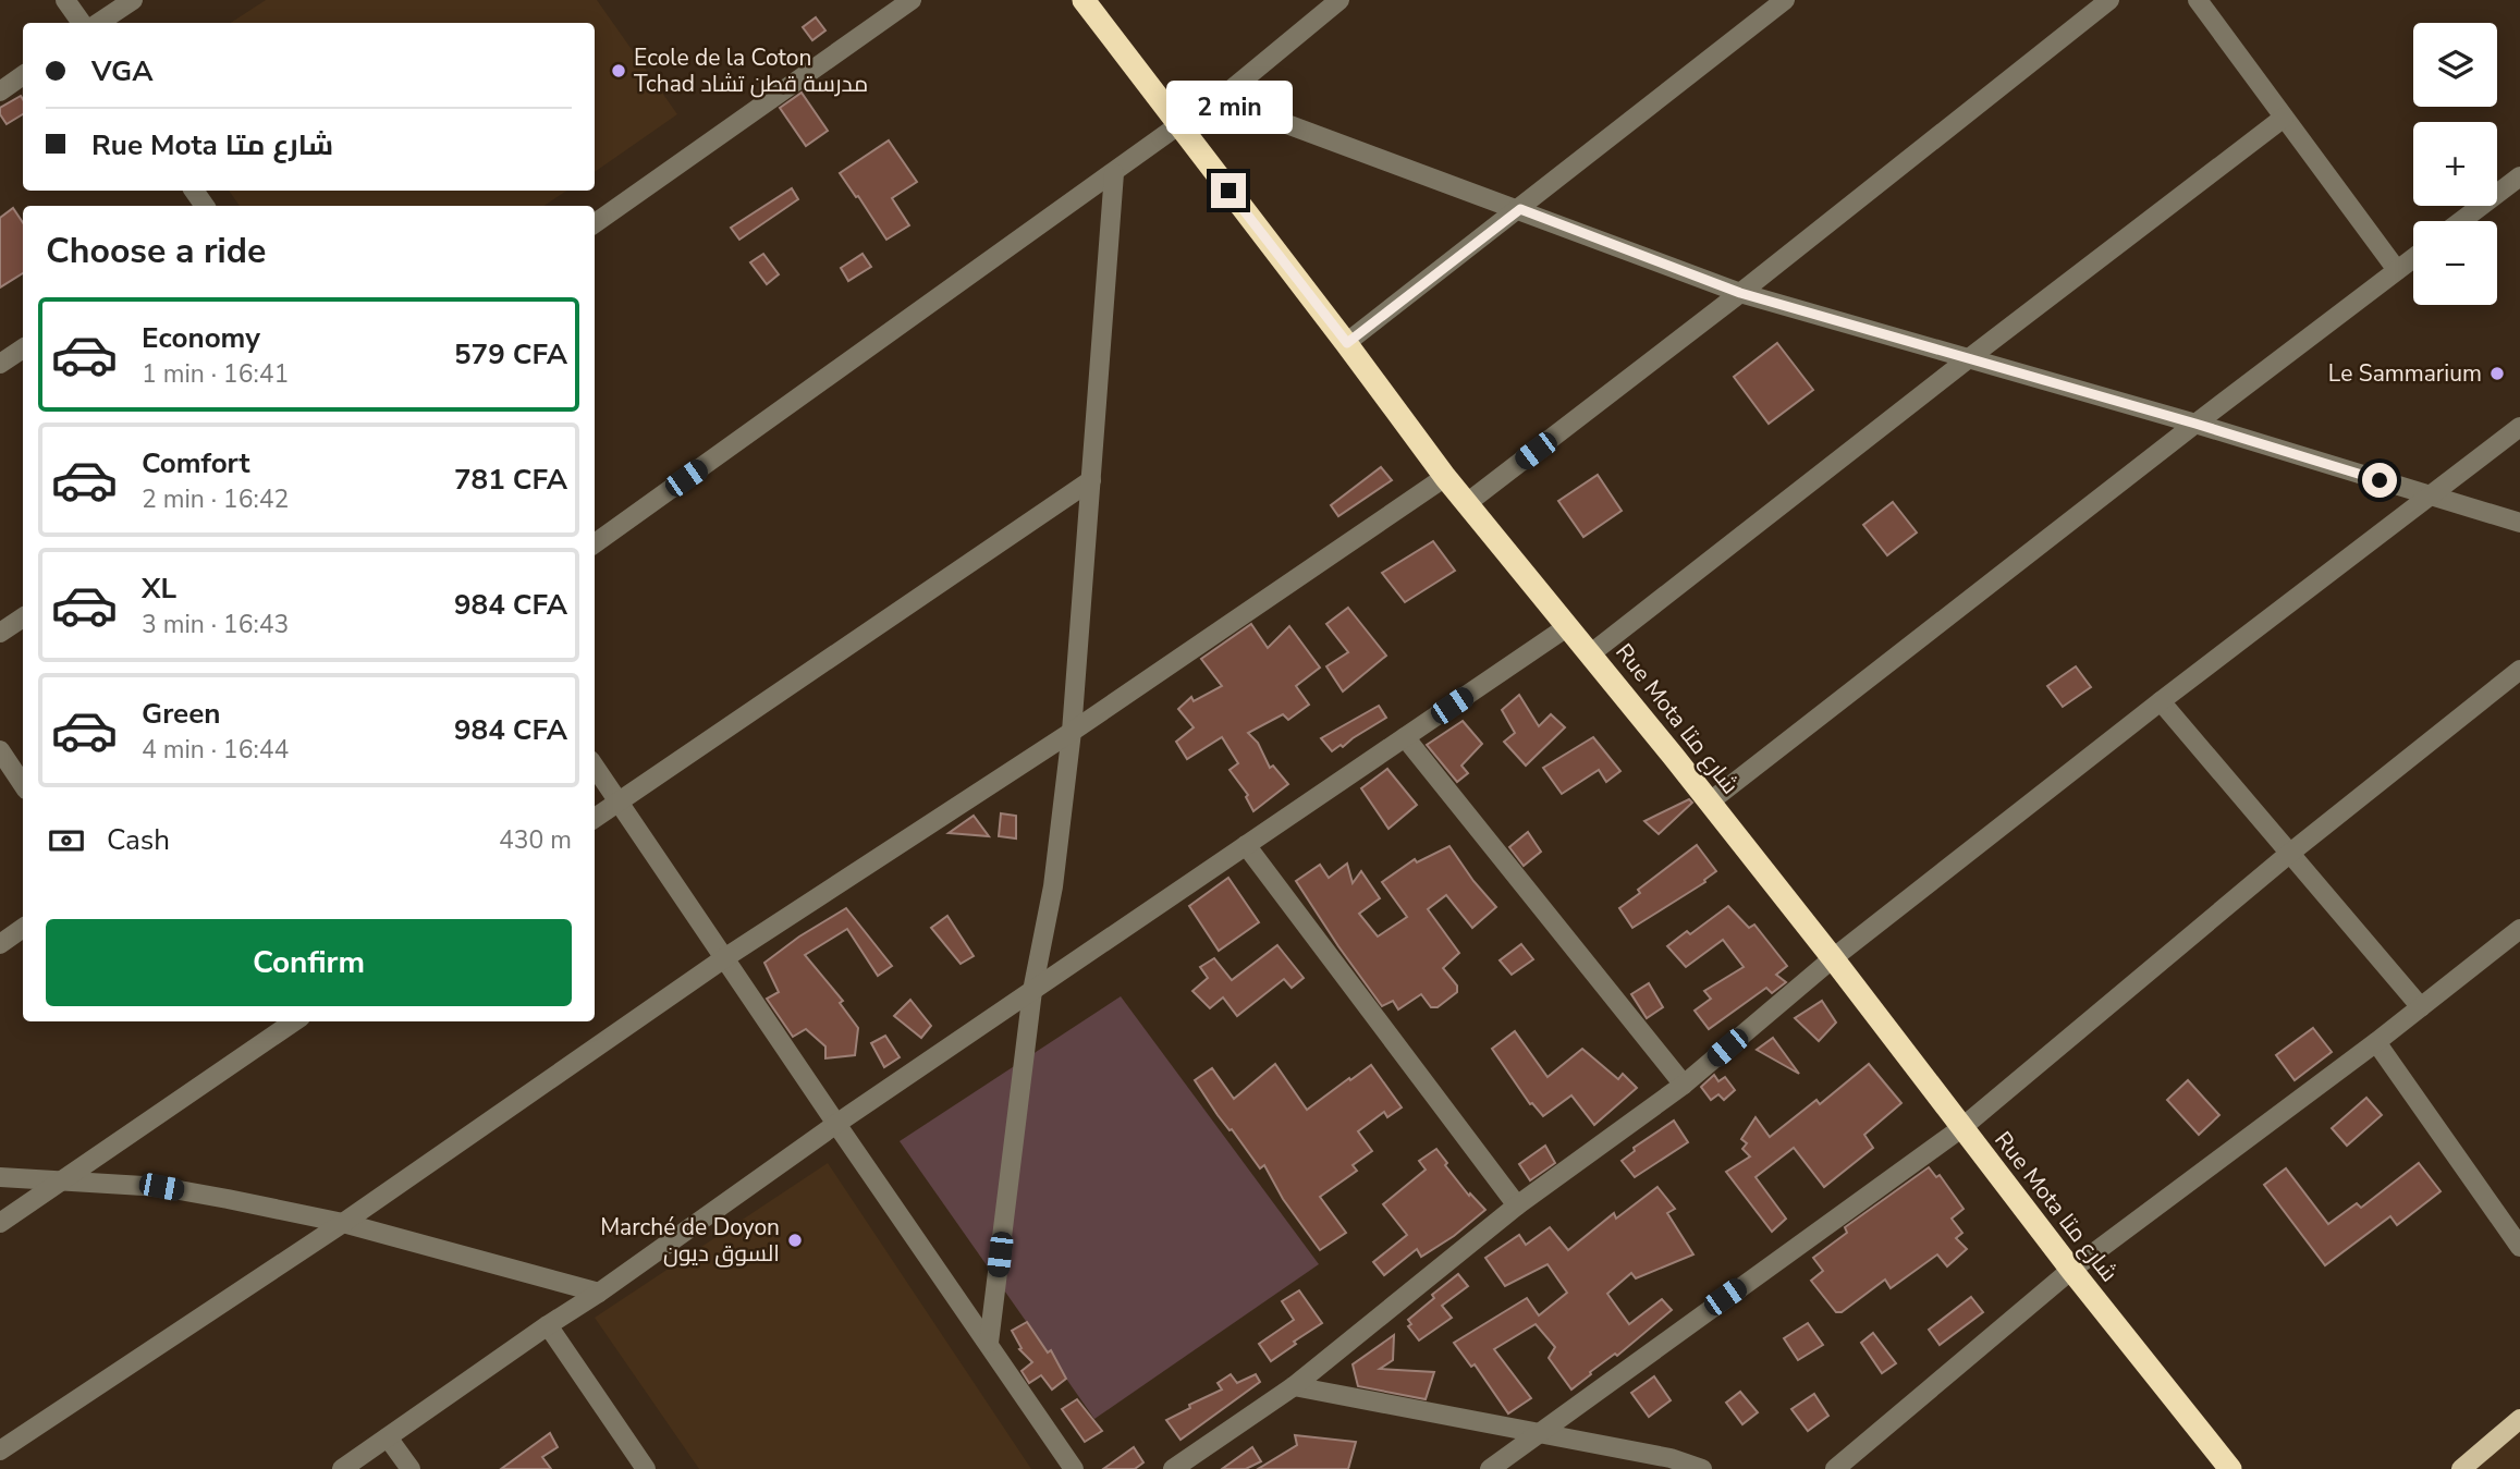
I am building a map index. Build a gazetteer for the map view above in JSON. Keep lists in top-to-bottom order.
{
  "streets": {
    "highway": ["Rue Mota شارع متا"]
  },
  "places": ["Ecole de la Coton Tchad مدرسة قطن تشاد", "Le Sammarium", "Marché de Doyon السوق ديون"],
  "page": {
    "map_buttons": ["+", "−"],
    "banner": ["VGA", "Rue Mota شارع متا"],
    "bubble": "2 min",
    "heading": "Choose a ride",
    "list": [
      {
        "name": "Economy",
        "note": "1 min · 16:41",
        "value": "579 CFA"
      },
      {
        "name": "Comfort",
        "note": "2 min · 16:42",
        "value": "781 CFA"
      },
      {
        "name": "XL",
        "note": "3 min · 16:43",
        "value": "984 CFA"
      },
      {
        "name": "Green",
        "note": "4 min · 16:44",
        "value": "984 CFA"
      }
    ],
    "pay": ["Cash", "430 m"],
    "buttons": "Confirm"
  }
}
